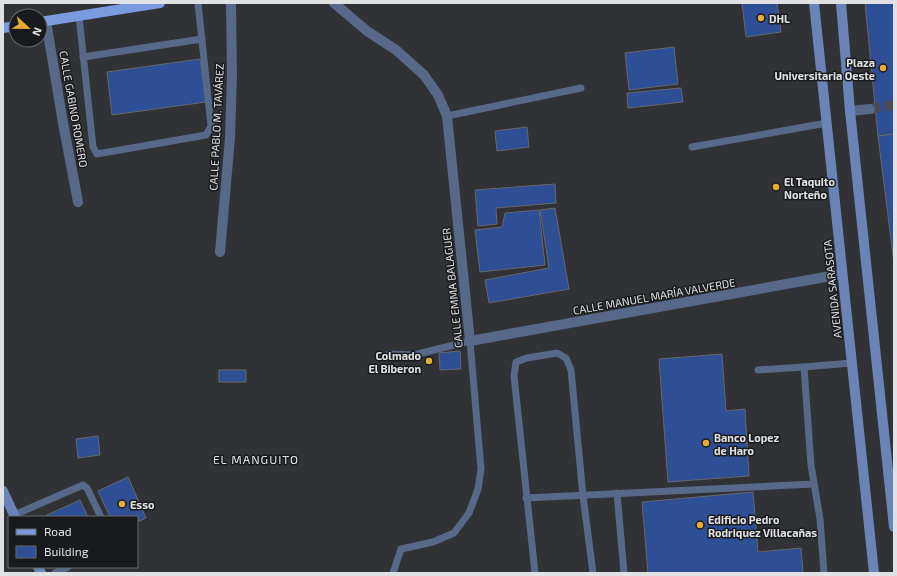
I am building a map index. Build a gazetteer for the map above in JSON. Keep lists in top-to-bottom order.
{
  "streets": {
    "main road": ["AVENIDA SARASOTA"],
    "street": [
      "CALLE GABINO ROMERO",
      "CALLE PABLO M. TAVÁREZ",
      "CALLE EMMA BALAGUER",
      "CALLE MANUEL MARÍA VALVERDE"
    ]
  },
  "crossings": [
    ["CALLE EMMA BALAGUER", "CALLE MANUEL MARÍA VALVERDE"],
    ["AVENIDA SARASOTA", "CALLE MANUEL MARÍA VALVERDE"]
  ],
  "districts": ["EL MANGUITO"],
  "places": [
    "DHL",
    "Plaza Universitaria Oeste",
    "El Taquito Norteño",
    "Colmado El Biberon",
    "Banco Lopez de Haro",
    "Esso",
    "Edificio Pedro Rodriquez Villacañas"
  ],
  "legend": ["Road", "Building"],
  "north": "right"
}
